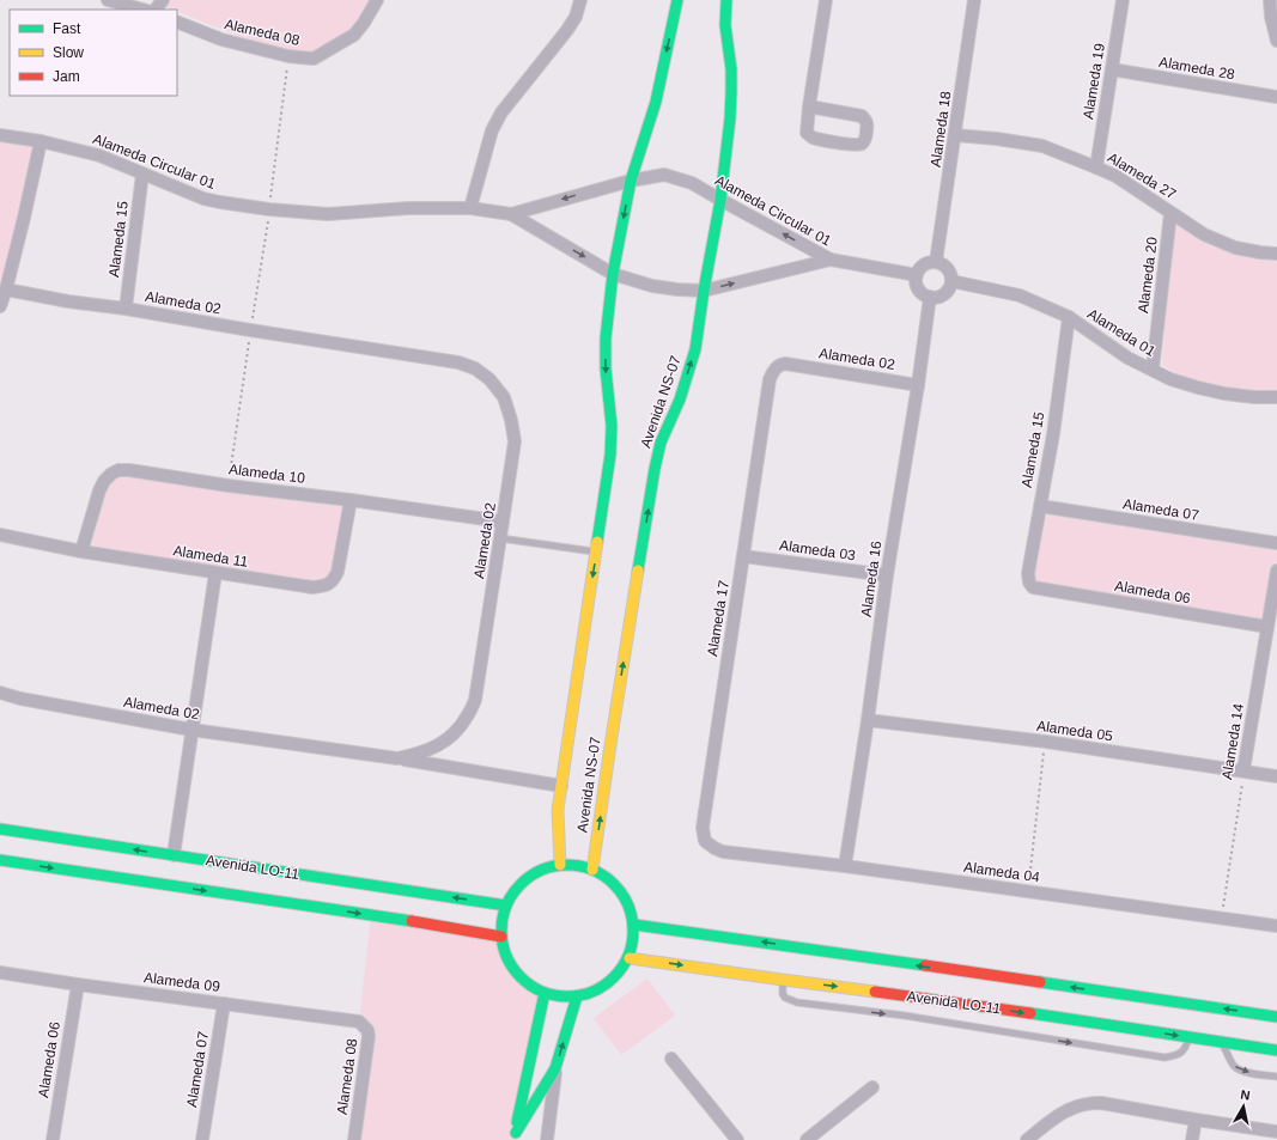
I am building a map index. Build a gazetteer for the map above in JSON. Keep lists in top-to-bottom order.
{
  "streets": {
    "street": [
      "Alameda 08",
      "Alameda 28",
      "Alameda 19",
      "Alameda 18",
      "Alameda Circular 01",
      "Alameda 27",
      "Alameda 15",
      "Alameda 20",
      "Alameda 02",
      "Alameda 01",
      "Avenida NS-07",
      "Alameda 10",
      "Alameda 07",
      "Alameda 03",
      "Alameda 11",
      "Alameda 16",
      "Alameda 06",
      "Alameda 17",
      "Alameda 05",
      "Alameda 14",
      "Avenida LO-11",
      "Alameda 04",
      "Alameda 09"
    ]
  },
  "crossings": [
    ["Alameda 08", "Alameda 09"],
    ["Alameda 28", "Alameda 19"],
    ["Alameda 19", "Alameda 27"],
    ["Alameda 18", "Alameda 27"],
    ["Alameda 18", "Alameda 01"],
    ["Alameda 18", "Alameda 16"],
    ["Alameda Circular 01", "Alameda 15"],
    ["Alameda Circular 01", "Avenida NS-07"],
    ["Alameda 27", "Alameda 20"],
    ["Alameda 15", "Alameda 02"],
    ["Alameda 15", "Alameda 01"],
    ["Alameda 15", "Alameda 07"],
    ["Alameda 15", "Alameda 06"],
    ["Alameda 20", "Alameda 01"],
    ["Alameda 02", "Alameda 10"],
    ["Alameda 02", "Alameda 16"],
    ["Alameda 02", "Alameda 17"],
    ["Alameda 01", "Alameda 16"],
    ["Avenida NS-07", "Avenida LO-11"],
    ["Alameda 10", "Alameda 11"],
    ["Alameda 07", "Alameda 09"],
    ["Alameda 03", "Alameda 16"],
    ["Alameda 03", "Alameda 17"],
    ["Alameda 16", "Alameda 05"],
    ["Alameda 16", "Alameda 04"],
    ["Alameda 06", "Alameda 14"],
    ["Alameda 06", "Alameda 09"],
    ["Alameda 17", "Alameda 04"],
    ["Alameda 05", "Alameda 14"],
    ["Alameda 14", "Alameda 04"]
  ],
  "legend": ["Fast", "Slow", "Jam"],
  "north": "top"
}
